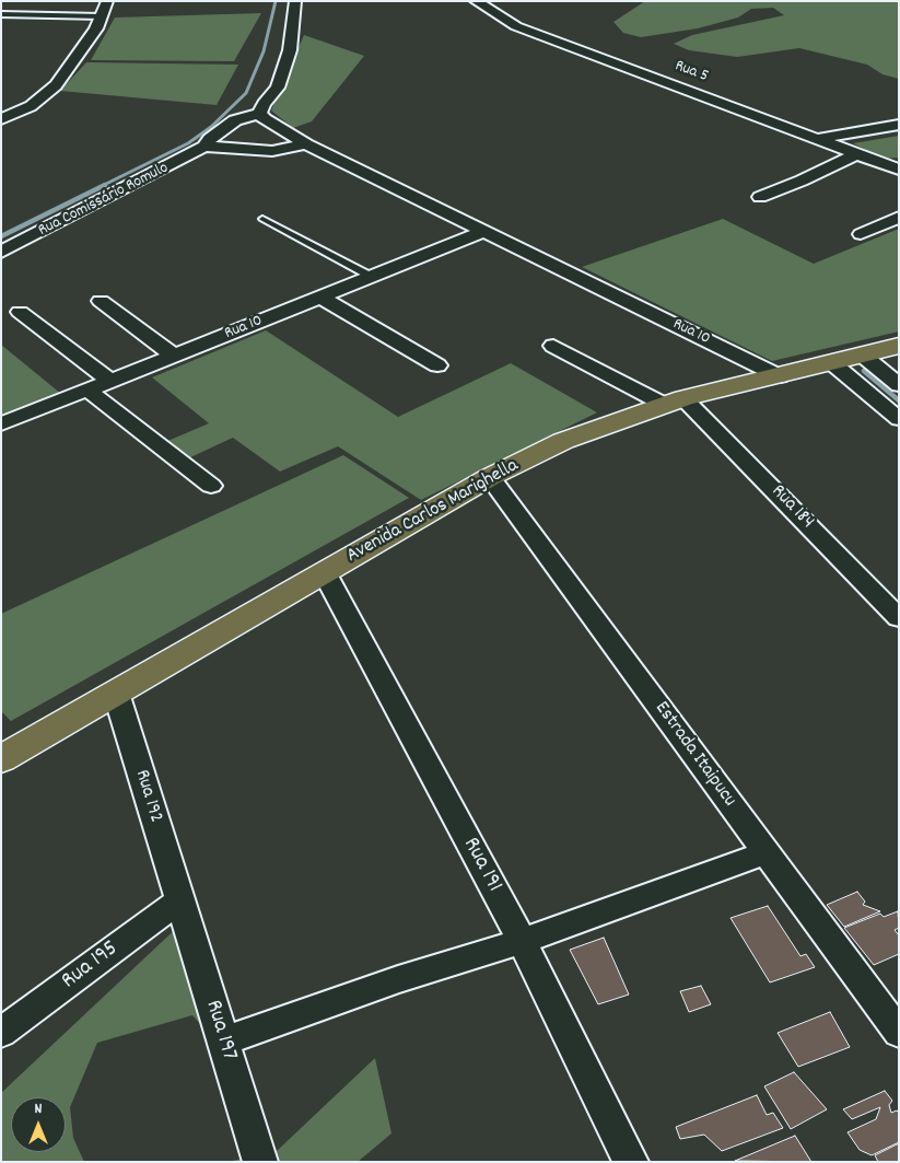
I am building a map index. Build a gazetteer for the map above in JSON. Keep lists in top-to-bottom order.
{
  "streets": {
    "main road": ["Avenida Carlos Marighella"],
    "street": [
      "Rua 5",
      "Rua Comissário Romulo",
      "Rua 10",
      "Rua 184",
      "Estrada Itaipucu",
      "Rua 192",
      "Rua 191",
      "Rua 195",
      "Rua 197"
    ]
  },
  "crossings": [
    ["Rua Comissário Romulo", "Rua 10"],
    ["Rua 10", "Avenida Carlos Marighella"],
    ["Rua 184", "Avenida Carlos Marighella"],
    ["Avenida Carlos Marighella", "Estrada Itaipucu"],
    ["Avenida Carlos Marighella", "Rua 192"],
    ["Avenida Carlos Marighella", "Rua 191"],
    ["Rua 192", "Rua 195"],
    ["Rua 192", "Rua 197"],
    ["Rua 195", "Rua 197"]
  ],
  "north": "top"
}
